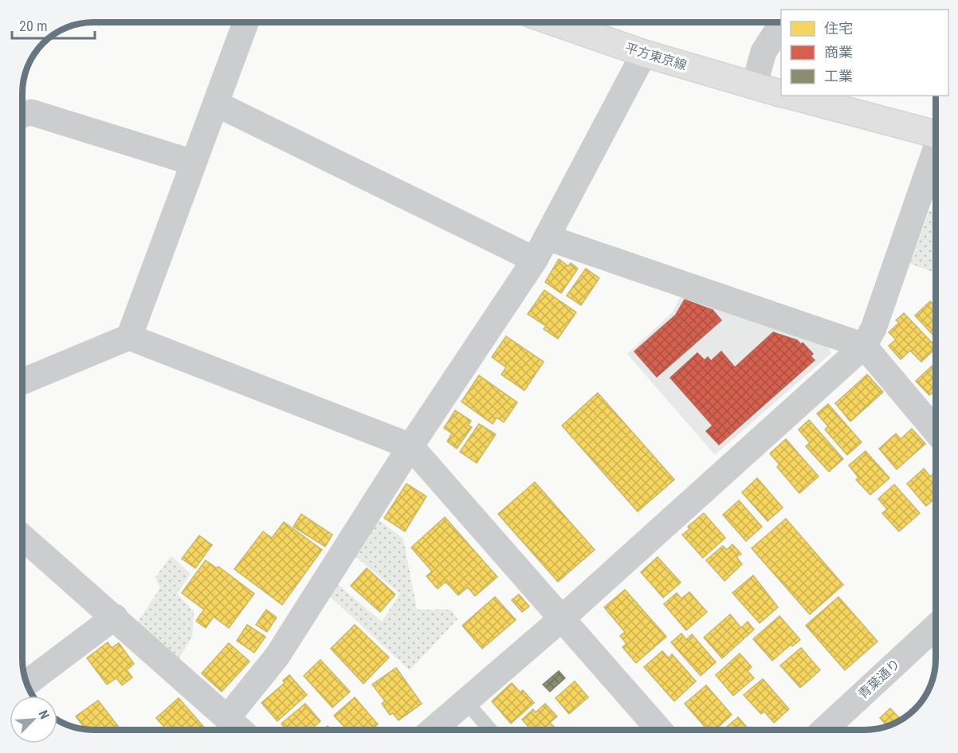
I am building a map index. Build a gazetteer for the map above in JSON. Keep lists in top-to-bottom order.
{
  "streets": {
    "main road": ["平方東京線"],
    "street": ["青葉通り"]
  },
  "legend": ["住宅", "商業", "工業"],
  "scale_bar": "20 m",
  "north": "top right"
}
